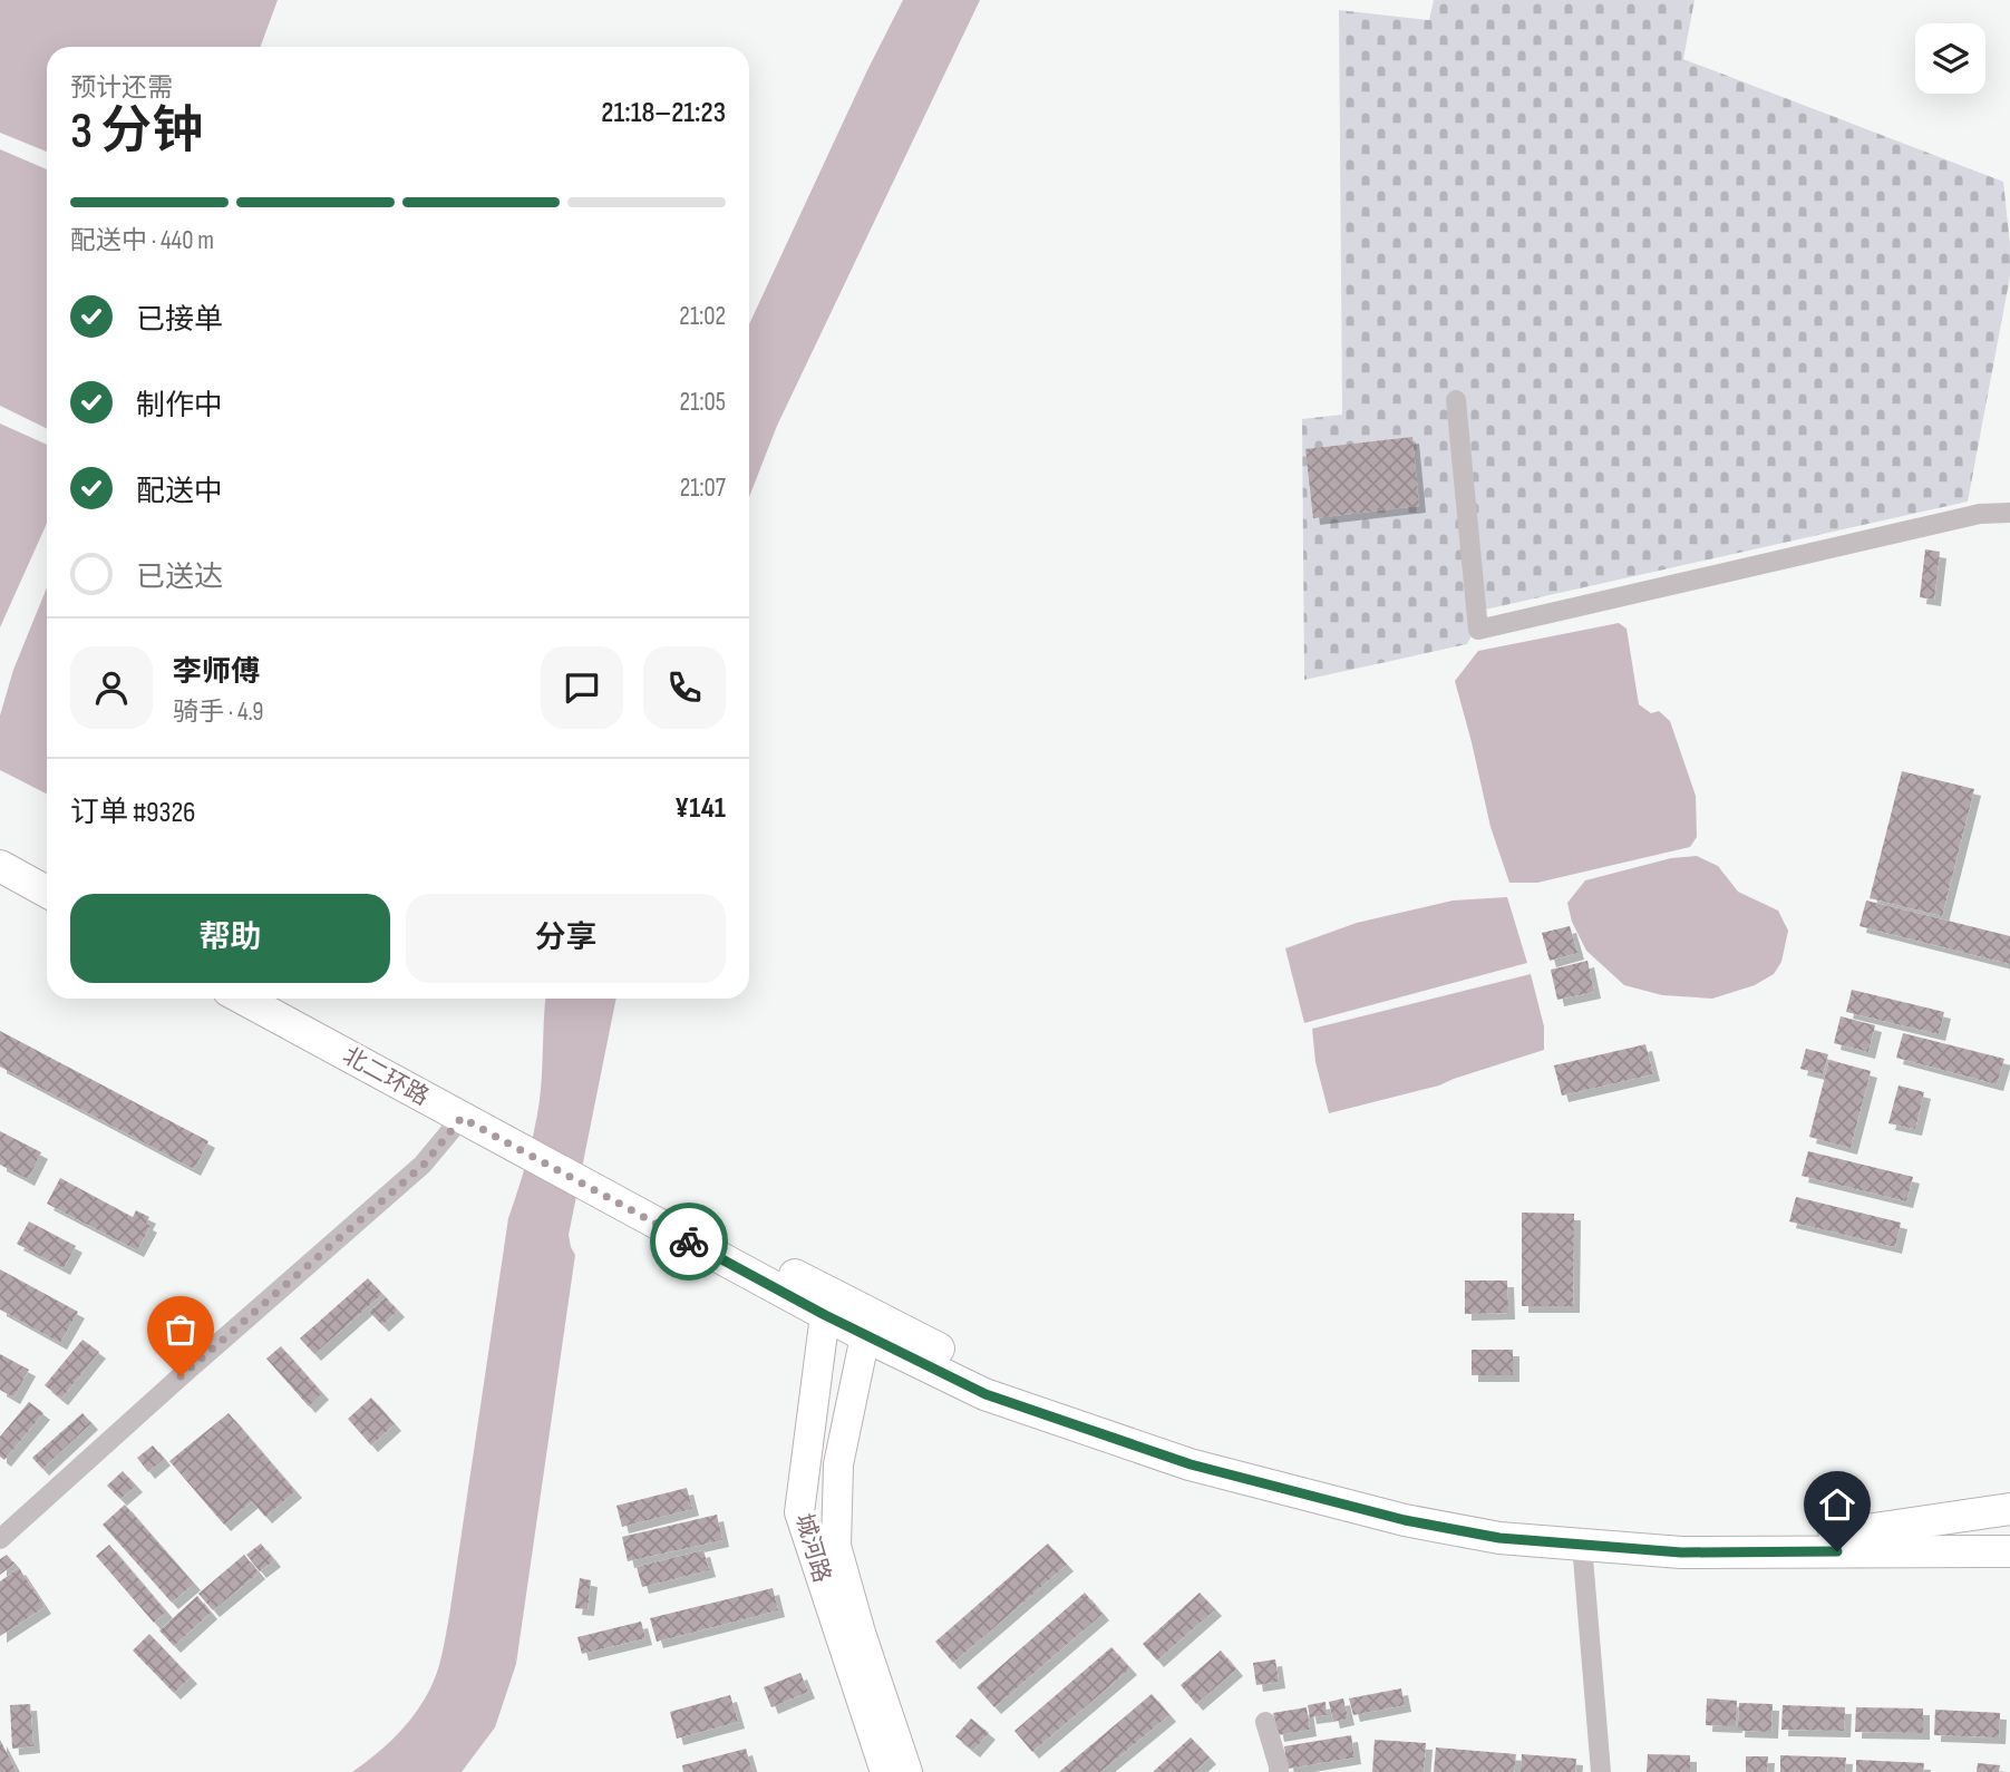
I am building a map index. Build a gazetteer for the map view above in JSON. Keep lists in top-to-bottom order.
{
  "streets": {
    "main road": ["北二环路", "城河路"]
  },
  "crossings": [
    ["北二环路", "城河路"]
  ],
  "page": {
    "heading": ["3 分钟", "预计还需", "21:18–21:23"],
    "panel": [
      "李师傅",
      "骑手 · 4.9",
      "订单 #9326",
      "¥141"
    ],
    "bar": "配送中 · 440 m",
    "list": [
      ["已接单", "21:02"],
      ["制作中", "21:05"],
      ["配送中", "21:07"],
      "已送达"
    ],
    "buttons": ["帮助", "分享"]
  }
}
